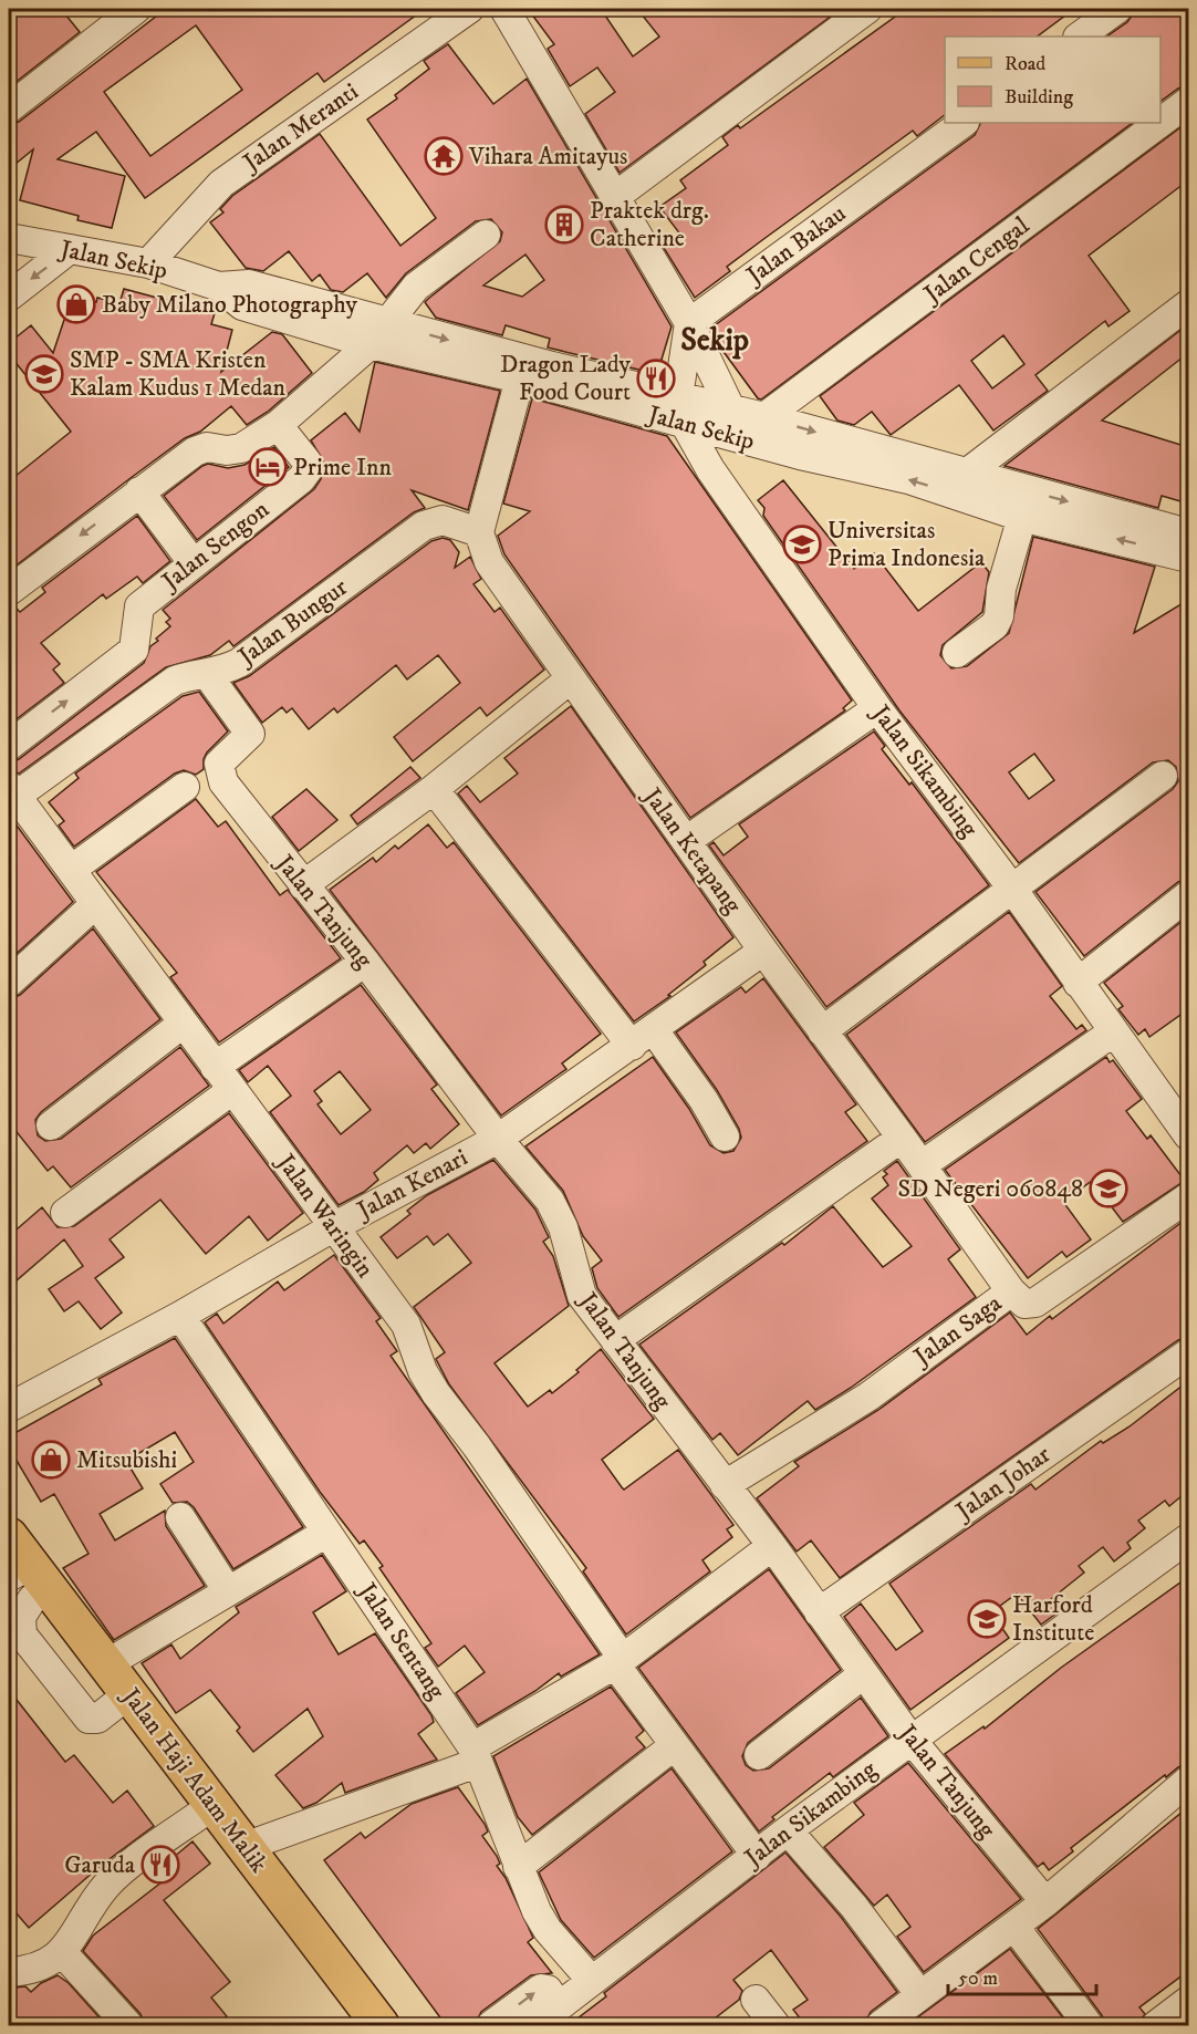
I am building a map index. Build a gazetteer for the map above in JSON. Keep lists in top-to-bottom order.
{
  "streets": {
    "main road": ["Jalan Haji Adam Malik"],
    "street": [
      "Jalan Meranti",
      "Jalan Bakau",
      "Jalan Sekip",
      "Jalan Cengal",
      "Jalan Sengon",
      "Jalan Bungur",
      "Jalan Sikambing",
      "Jalan Ketapang",
      "Jalan Tanjung",
      "Jalan Kenari",
      "Jalan Waringin",
      "Jalan Saga",
      "Jalan Johar",
      "Jalan Sentang"
    ]
  },
  "crossings": [
    ["Jalan Meranti", "Jalan Sekip"],
    ["Jalan Sekip", "Jalan Cengal"],
    ["Jalan Sekip", "Jalan Sikambing"],
    ["Jalan Bungur", "Jalan Ketapang"],
    ["Jalan Bungur", "Jalan Tanjung"],
    ["Jalan Bungur", "Jalan Waringin"],
    ["Jalan Sikambing", "Jalan Tanjung"],
    ["Jalan Sikambing", "Jalan Waringin"],
    ["Jalan Sikambing", "Jalan Sentang"],
    ["Jalan Ketapang", "Jalan Kenari"],
    ["Jalan Ketapang", "Jalan Saga"],
    ["Jalan Tanjung", "Jalan Kenari"],
    ["Jalan Tanjung", "Jalan Saga"],
    ["Jalan Tanjung", "Jalan Johar"],
    ["Jalan Kenari", "Jalan Waringin"],
    ["Jalan Kenari", "Jalan Sentang"]
  ],
  "districts": ["Sekip"],
  "places": {
    "temple": ["Vihara Amitayus"],
    "building": ["Praktek drg. Catherine"],
    "shop": ["Baby Milano Photography", "Mitsubishi"],
    "school or university": [
      "SMP - SMA Kristen Kalam Kudus 1 Medan",
      "Universitas Prima Indonesia",
      "SD Negeri 060848",
      "Harford Institute"
    ],
    "restaurant": ["Dragon Lady Food Court", "Garuda"],
    "hotel": ["Prime Inn"]
  },
  "legend": ["Road", "Building"],
  "scale_bar": "50 m"
}
